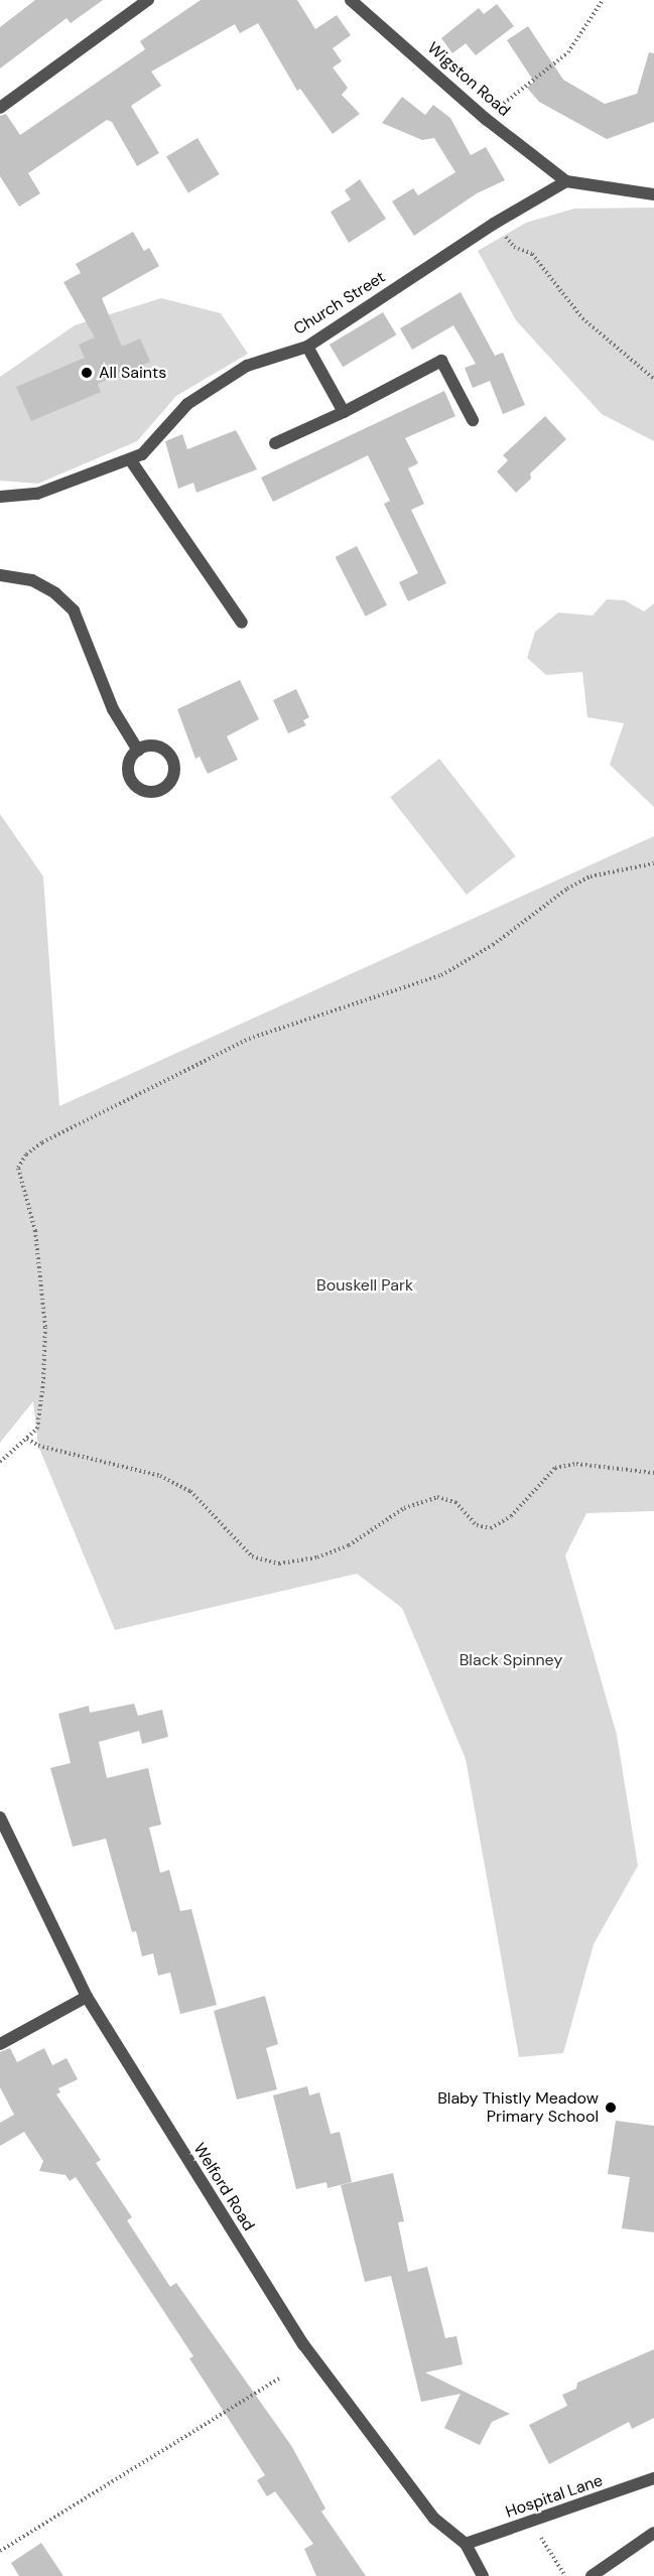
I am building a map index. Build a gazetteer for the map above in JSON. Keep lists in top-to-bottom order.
{
  "streets": {
    "street": [
      "Wigston Road",
      "Church Street",
      "Welford Road",
      "Hospital Lane"
    ]
  },
  "crossings": [
    ["Wigston Road", "Church Street"],
    ["Welford Road", "Hospital Lane"]
  ],
  "parks": ["Bouskell Park", "Black Spinney"],
  "places": ["All Saints", "Blaby Thistly Meadow Primary School"]
}
